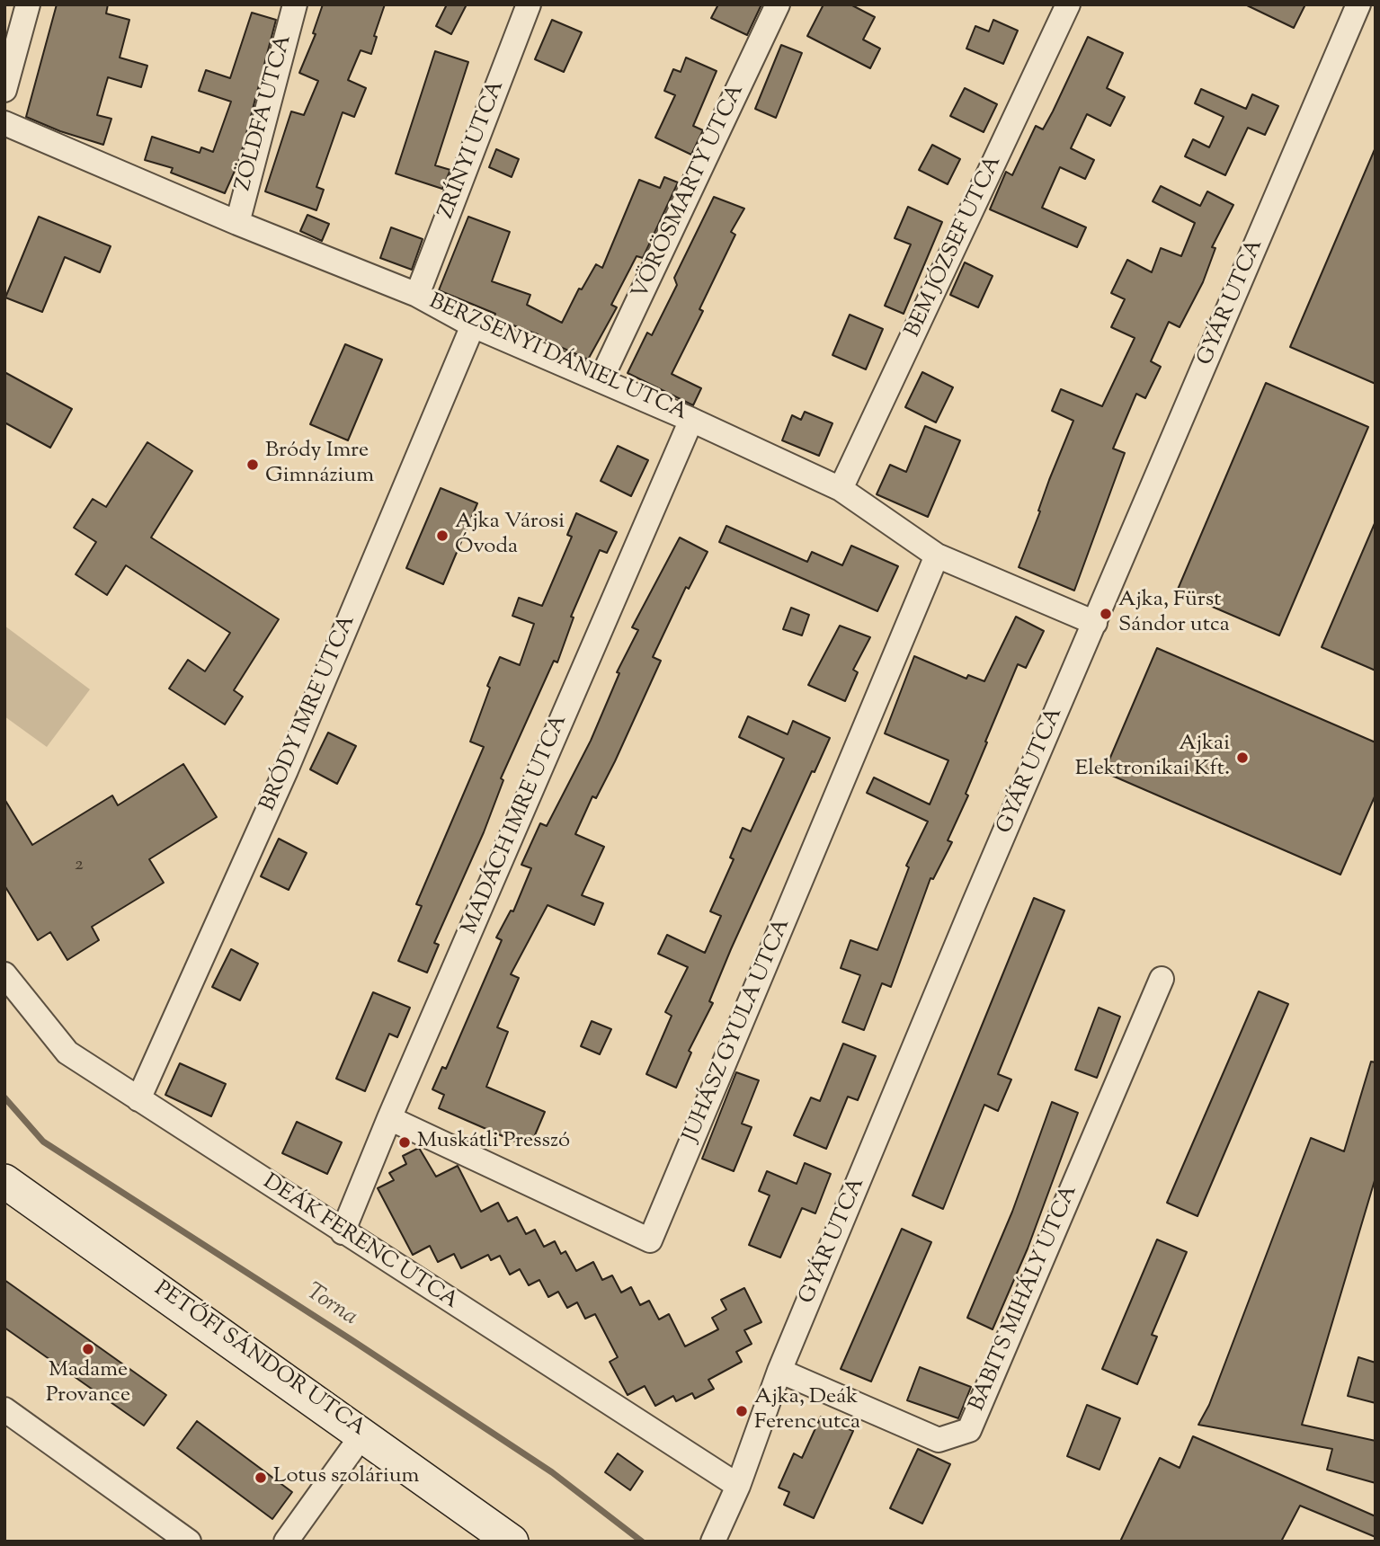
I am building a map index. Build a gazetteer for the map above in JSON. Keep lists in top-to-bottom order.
{
  "streets": {
    "main road": ["PETŐFI SÁNDOR UTCA"],
    "street": [
      "ZÖLDFA UTCA",
      "ZRÍNYI UTCA",
      "VÖRÖSMARTY UTCA",
      "BEM JÓZSEF UTCA",
      "GYÁR UTCA",
      "BERZSENYI DÁNIEL UTCA",
      "BRÓDY IMRE UTCA",
      "MADÁCH IMRE UTCA",
      "JUHÁSZ GYULA UTCA",
      "DEÁK FERENC UTCA",
      "BABITS MIHÁLY UTCA"
    ]
  },
  "crossings": [
    ["ZÖLDFA UTCA", "BERZSENYI DÁNIEL UTCA"],
    ["ZRÍNYI UTCA", "BERZSENYI DÁNIEL UTCA"],
    ["VÖRÖSMARTY UTCA", "BERZSENYI DÁNIEL UTCA"],
    ["BEM JÓZSEF UTCA", "BERZSENYI DÁNIEL UTCA"],
    ["GYÁR UTCA", "BERZSENYI DÁNIEL UTCA"],
    ["GYÁR UTCA", "DEÁK FERENC UTCA"],
    ["GYÁR UTCA", "BABITS MIHÁLY UTCA"],
    ["BERZSENYI DÁNIEL UTCA", "BRÓDY IMRE UTCA"],
    ["BERZSENYI DÁNIEL UTCA", "MADÁCH IMRE UTCA"],
    ["BERZSENYI DÁNIEL UTCA", "JUHÁSZ GYULA UTCA"],
    ["BRÓDY IMRE UTCA", "DEÁK FERENC UTCA"],
    ["MADÁCH IMRE UTCA", "JUHÁSZ GYULA UTCA"],
    ["MADÁCH IMRE UTCA", "DEÁK FERENC UTCA"]
  ],
  "water": ["Torna"],
  "places": [
    "Bródy Imre Gimnázium",
    "Ajka Városi Óvoda",
    "Ajka, Fürst Sándor utca",
    "Ajkai Elektronikai Kft.",
    "Muskátli Presszó",
    "Madame Provance",
    "Ajka, Deák Ferenc utca",
    "Lotus szolárium"
  ],
  "house_numbers": ["2"]
}
